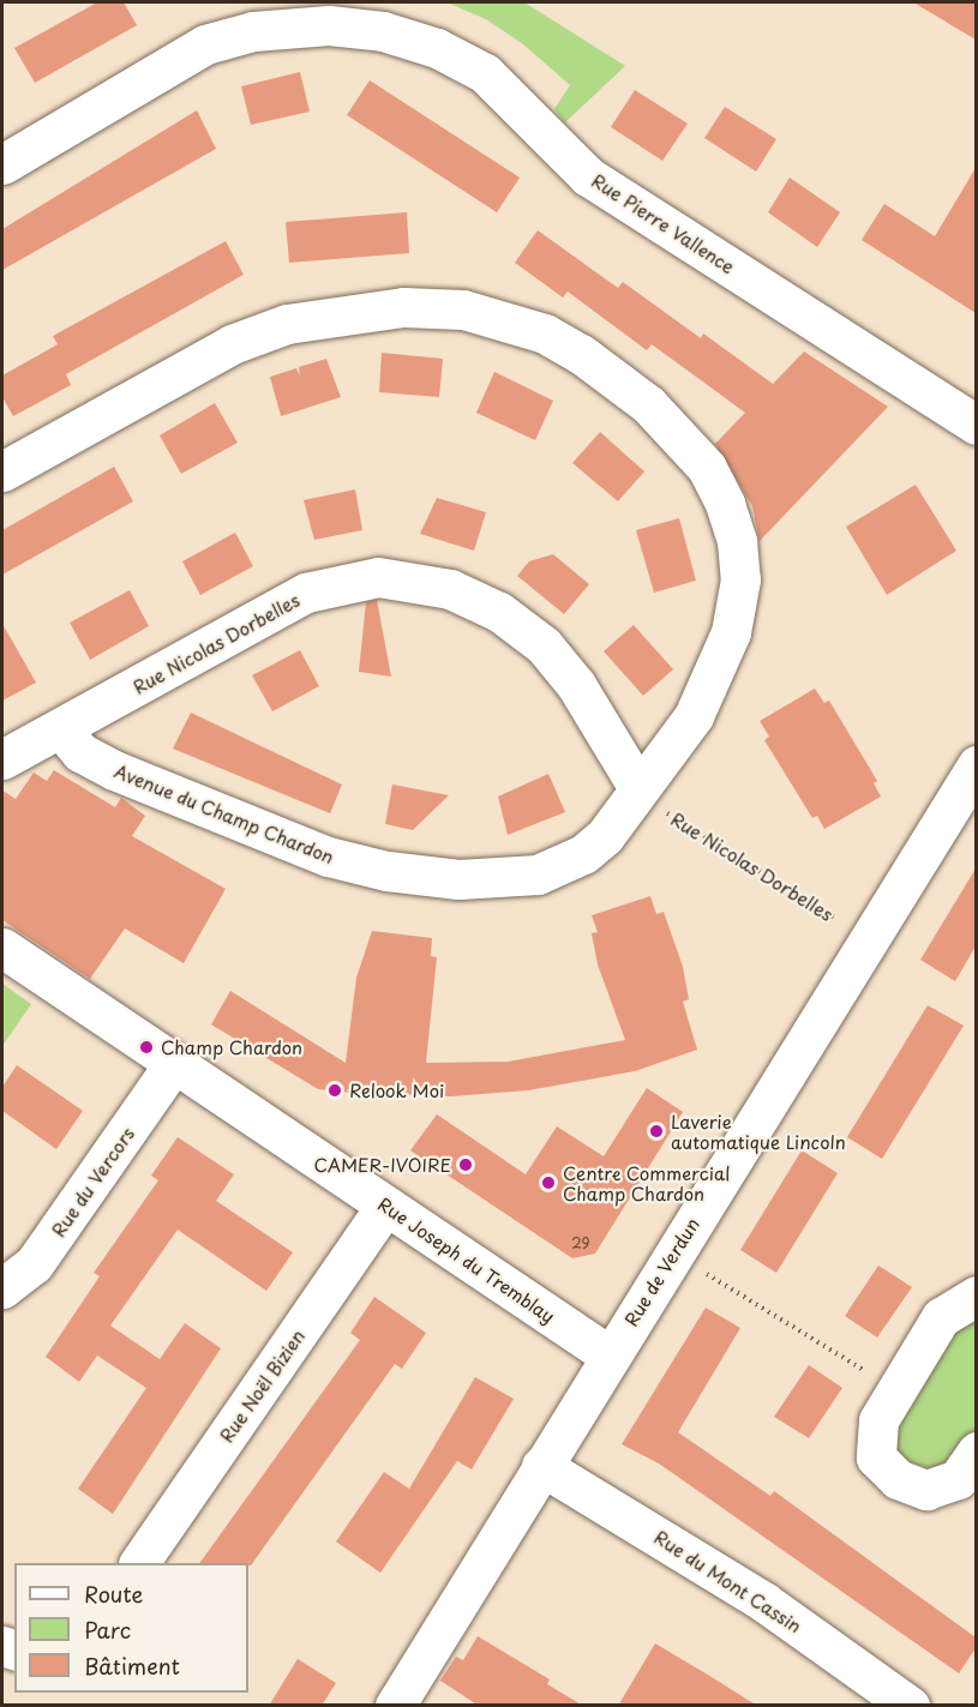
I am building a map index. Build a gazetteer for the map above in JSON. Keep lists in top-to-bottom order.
{
  "streets": {
    "street": [
      "Rue Pierre Vallence",
      "Rue Nicolas Dorbelles",
      "Avenue du Champ Chardon",
      "Rue du Vercors",
      "Rue Joseph du Tremblay",
      "Rue de Verdun",
      "Rue Noël Bizien",
      "Rue du Mont Cassin"
    ]
  },
  "crossings": [
    ["Rue Nicolas Dorbelles", "Avenue du Champ Chardon"],
    ["Rue Nicolas Dorbelles", "Rue de Verdun"],
    ["Rue du Vercors", "Rue Joseph du Tremblay"],
    ["Rue Joseph du Tremblay", "Rue de Verdun"],
    ["Rue Joseph du Tremblay", "Rue Noël Bizien"],
    ["Rue de Verdun", "Rue du Mont Cassin"]
  ],
  "places": [
    "Champ Chardon",
    "Relook Moi",
    "Laverie automatique Lincoln",
    "CAMER-IVOIRE",
    "Centre Commercial Champ Chardon"
  ],
  "house_numbers": ["29"],
  "legend": ["Route", "Parc", "Bâtiment"]
}
